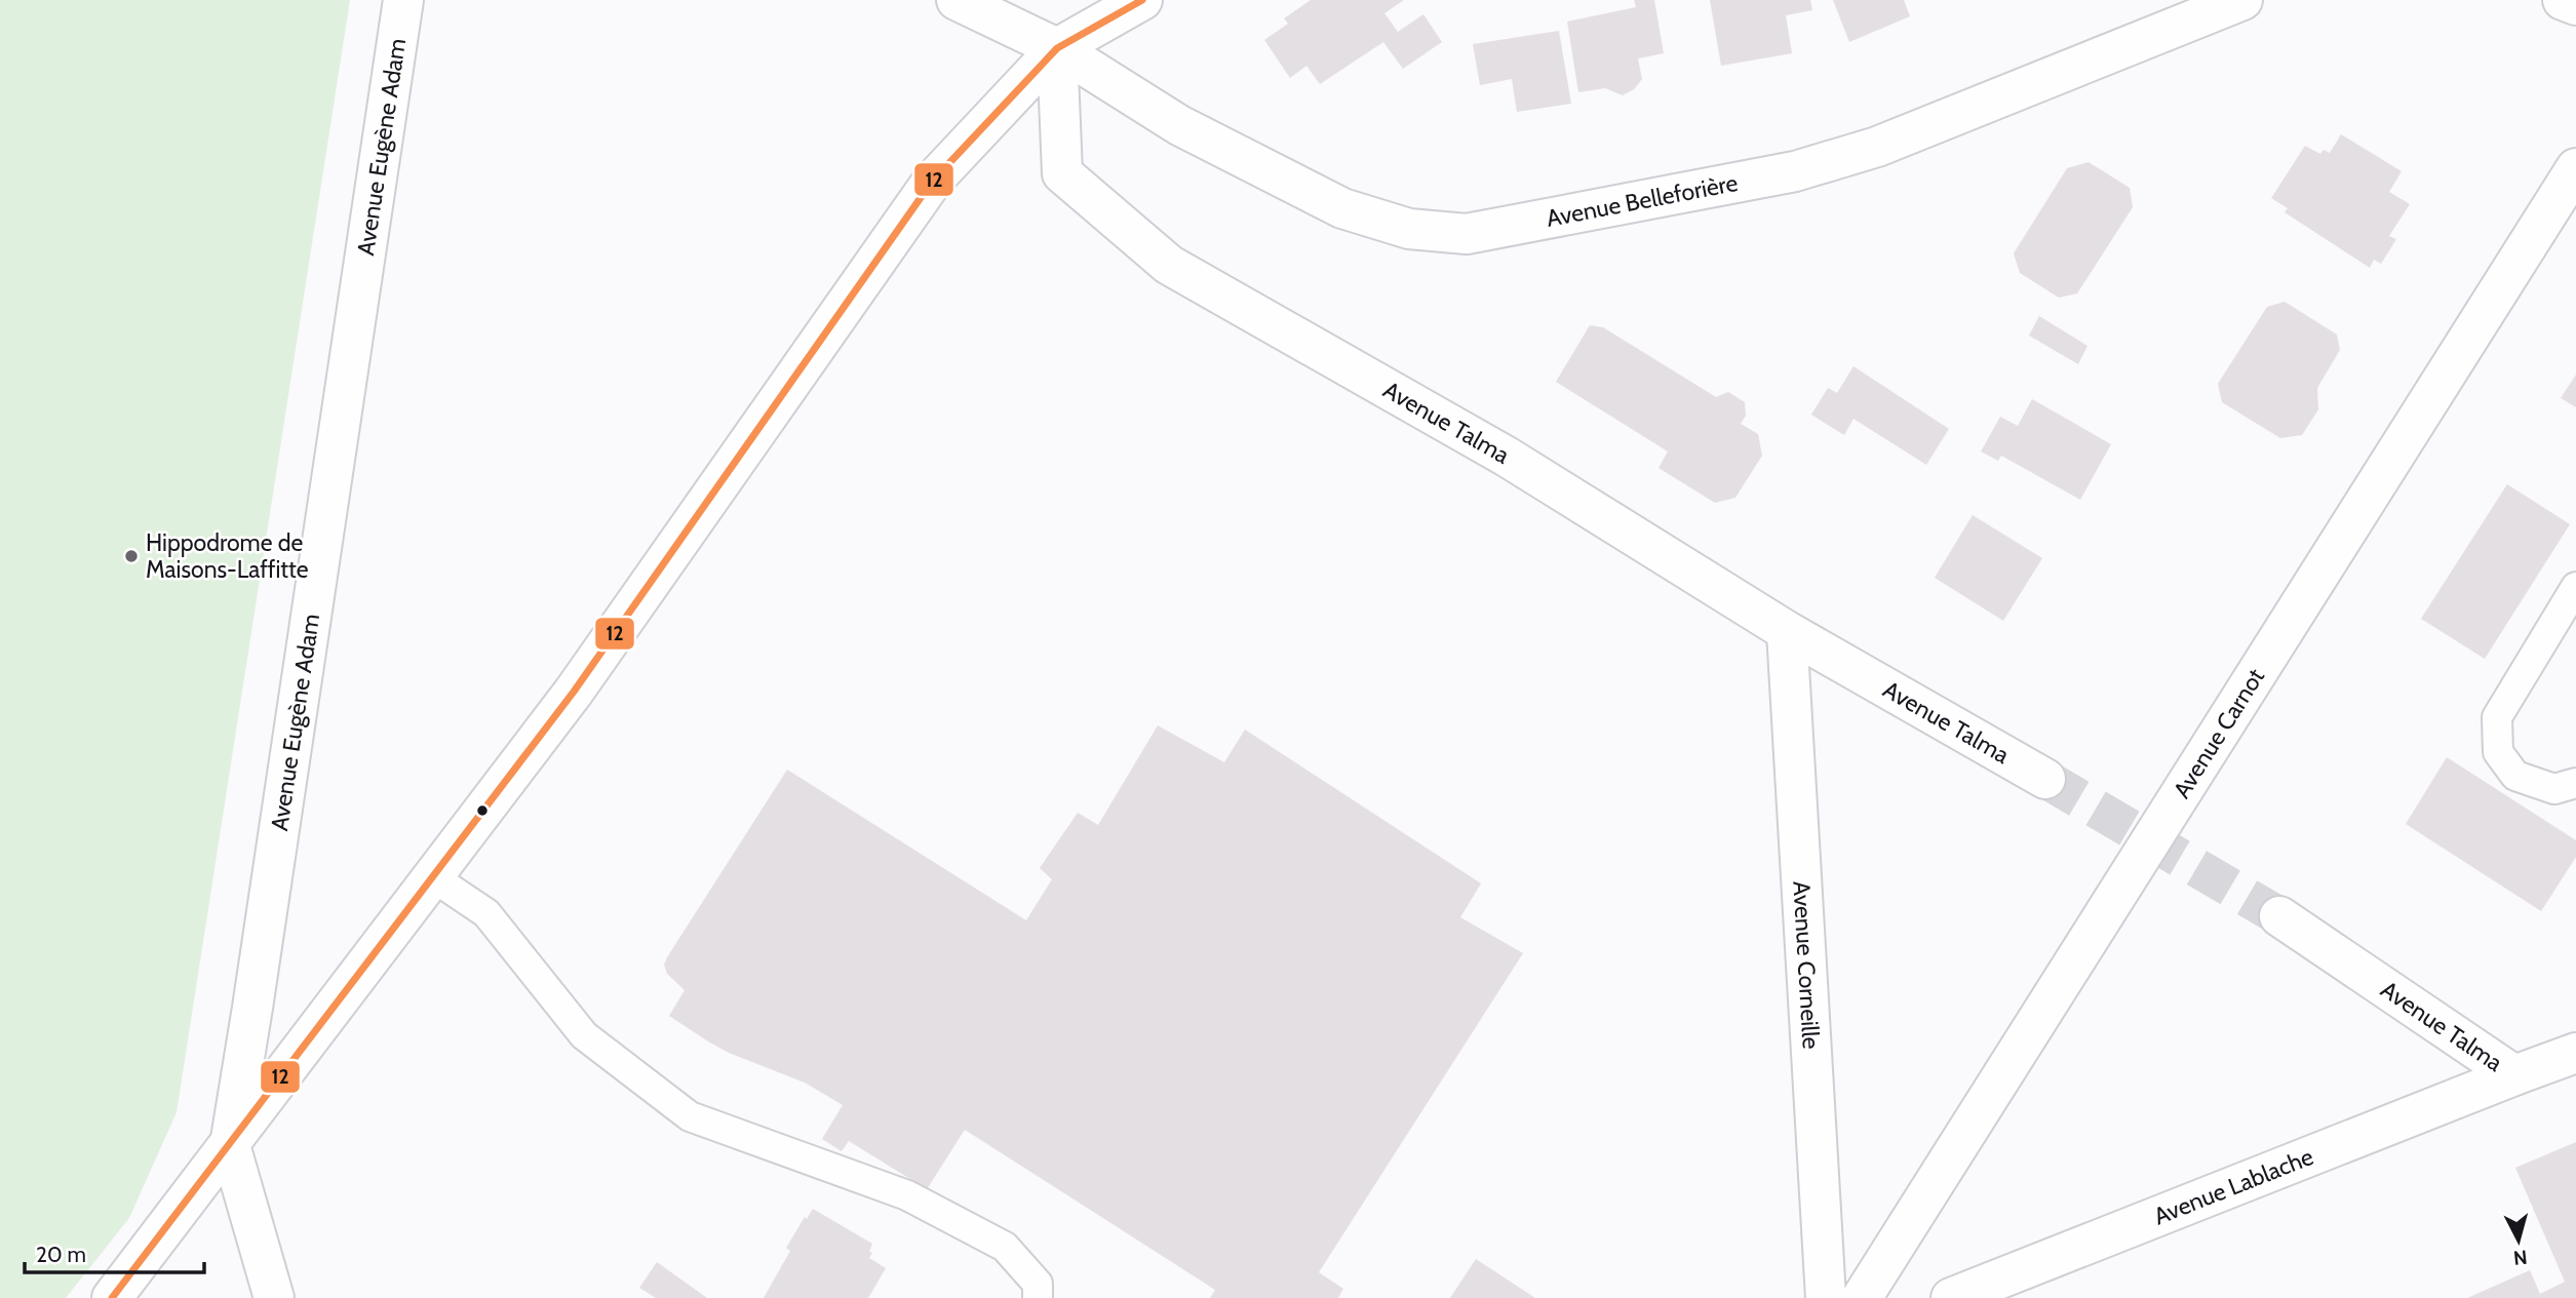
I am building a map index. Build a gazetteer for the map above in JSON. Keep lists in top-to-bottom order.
{
  "streets": {
    "street": [
      "Avenue Eugène Adam",
      "Avenue Belleforière",
      "Avenue Talma",
      "Avenue Carnot",
      "Avenue Corneille",
      "Avenue Lablache"
    ]
  },
  "crossings": [
    ["Avenue Belleforière", "Avenue Talma"],
    ["Avenue Talma", "Avenue Corneille"],
    ["Avenue Talma", "Avenue Lablache"]
  ],
  "places": ["Hippodrome de Maisons-Laffitte"],
  "lines": ["transit line 12"],
  "scale_bar": "20 m",
  "north": "bottom"
}
